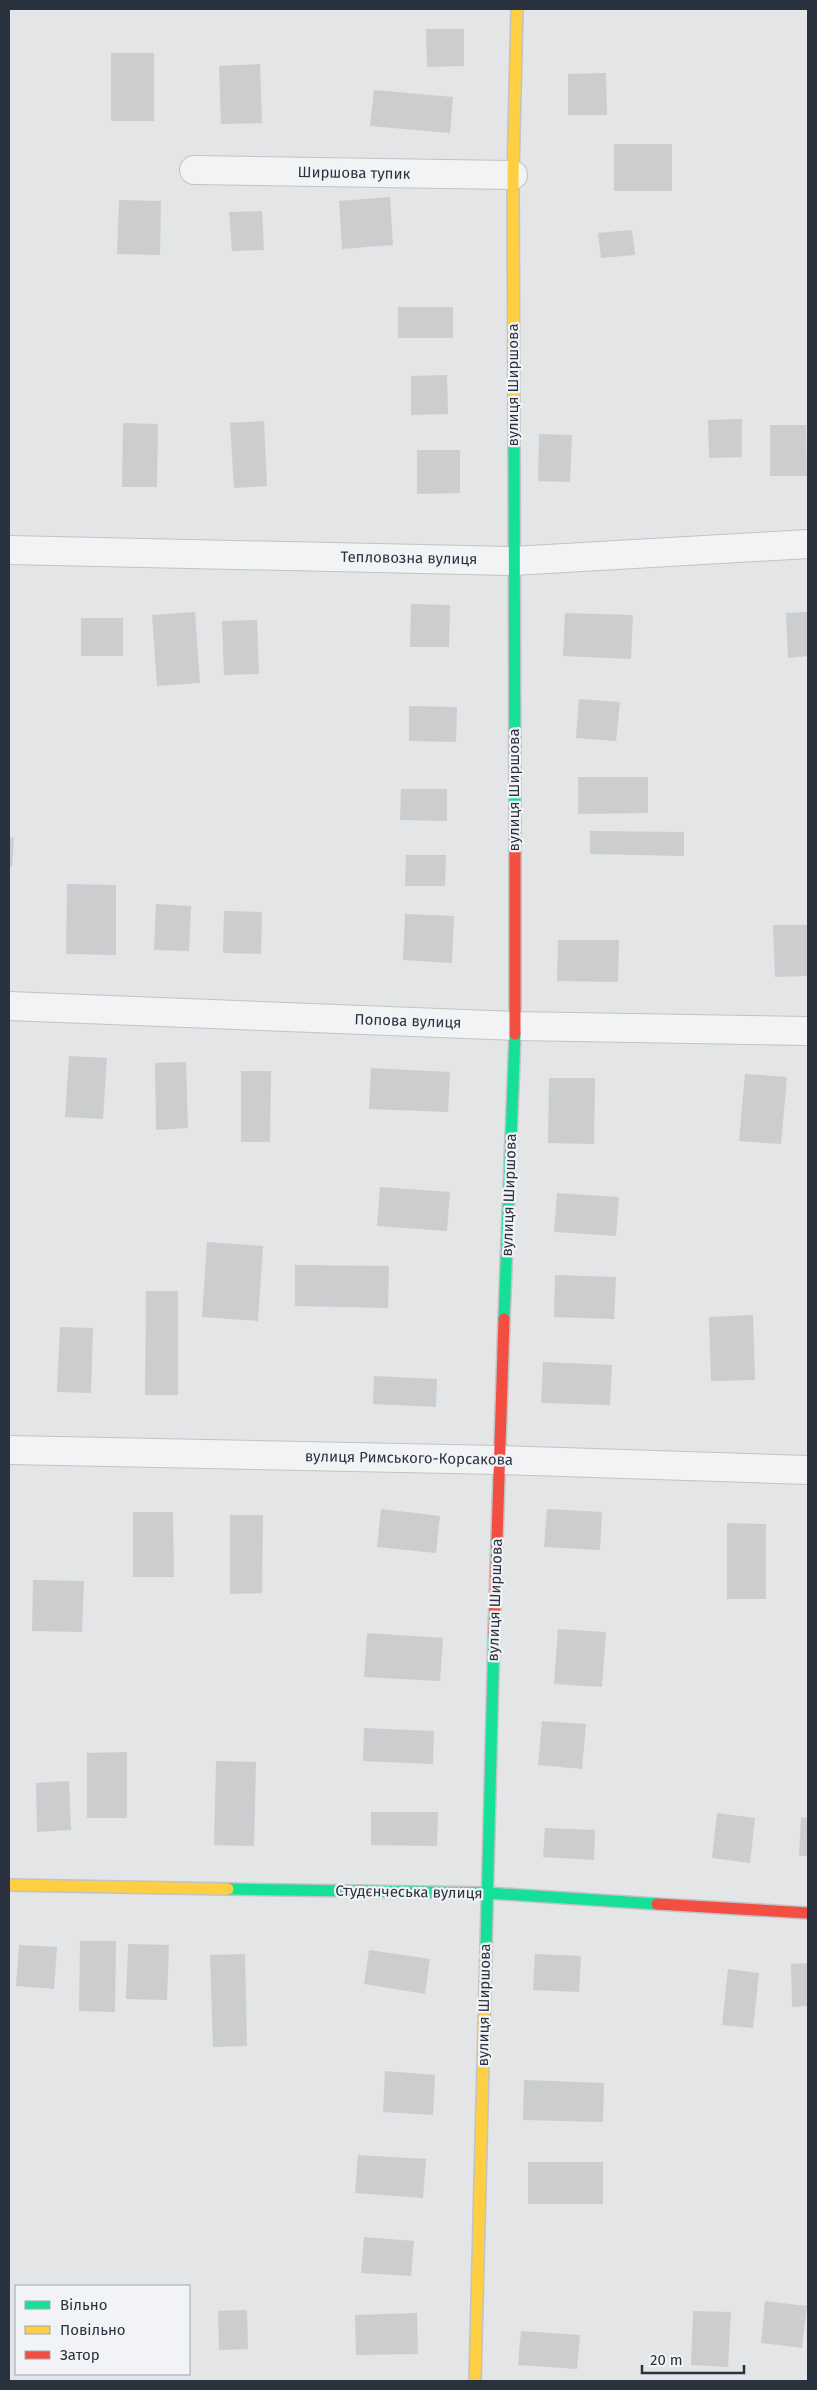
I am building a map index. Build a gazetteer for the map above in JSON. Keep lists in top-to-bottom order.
{
  "streets": {
    "street": [
      "Ширшова тупик",
      "вулиця Ширшова",
      "Тепловозна вулиця",
      "Попова вулиця",
      "вулиця Римського-Корсакова",
      "Студєнчеська вулиця"
    ]
  },
  "crossings": [
    ["Ширшова тупик", "вулиця Ширшова"],
    ["вулиця Ширшова", "Тепловозна вулиця"],
    ["вулиця Ширшова", "Попова вулиця"],
    ["вулиця Ширшова", "вулиця Римського-Корсакова"],
    ["вулиця Ширшова", "Студєнчеська вулиця"]
  ],
  "legend": ["Вільно", "Повільно", "Затор"],
  "scale_bar": "20 m"
}
